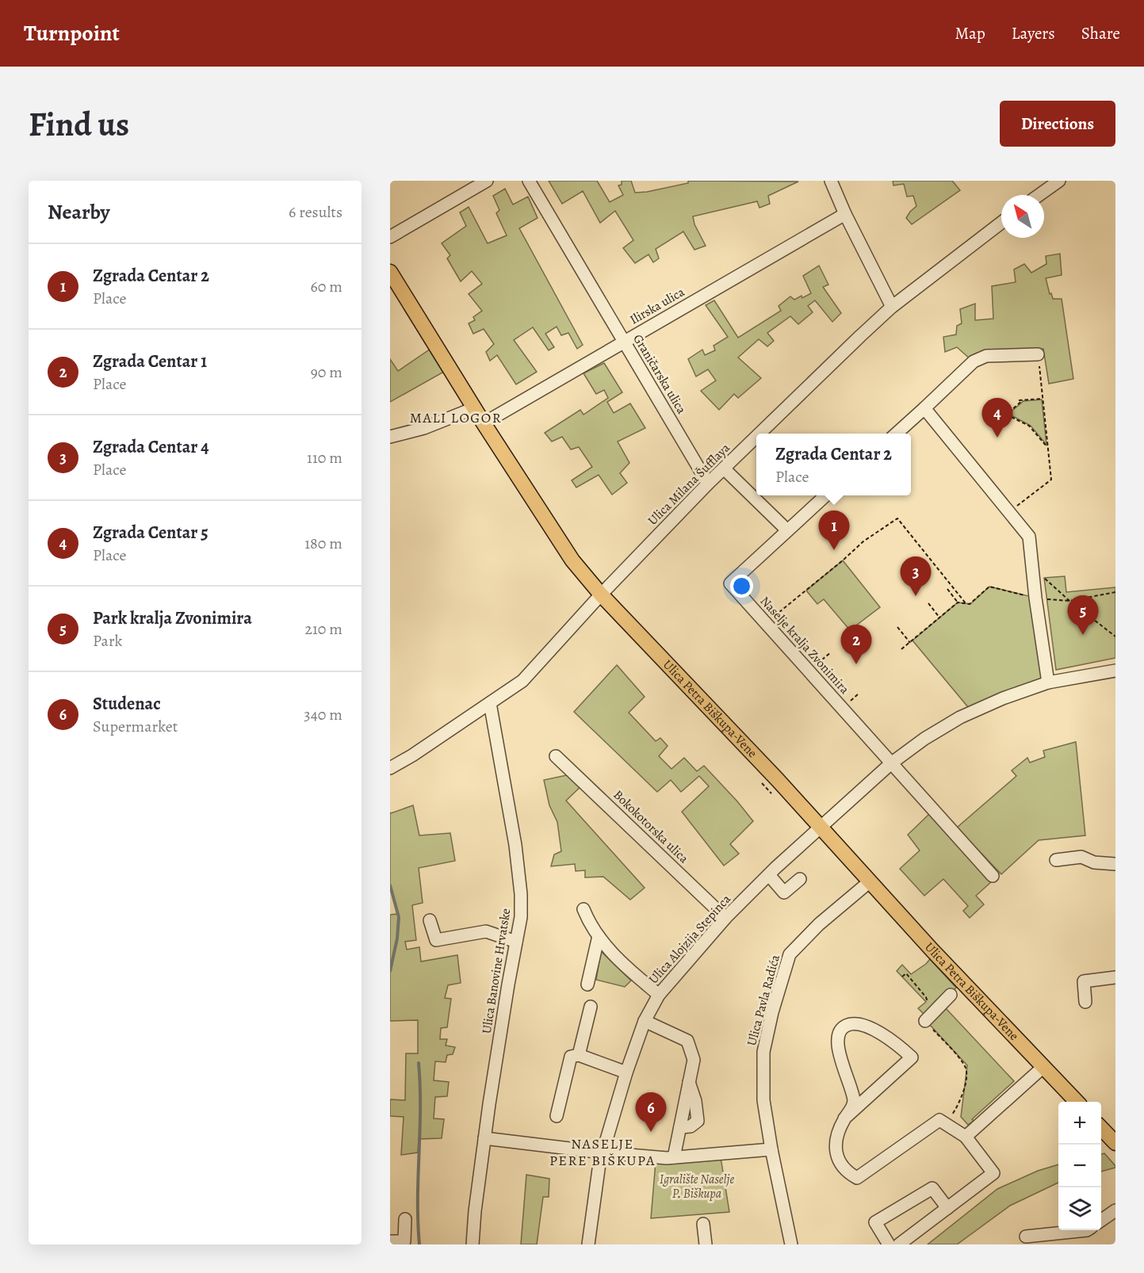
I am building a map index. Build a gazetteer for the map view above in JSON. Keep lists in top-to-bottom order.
{
  "streets": {
    "main road": ["Ulica Petra Biškupa-Vene"],
    "street": [
      "Ilirska ulica",
      "Graničarska ulica",
      "Ulica Milana Šufflaya",
      "Naselje kralja Zvonimira",
      "Bokokotorska ulica",
      "Ulica Alojzija Stepinca",
      "Ulica Banovine Hrvatske",
      "Ulica Pavla Radića"
    ]
  },
  "crossings": [
    ["Ilirska ulica", "Graničarska ulica"],
    ["Ilirska ulica", "Ulica Petra Biškupa-Vene"],
    ["Graničarska ulica", "Ulica Milana Šufflaya"],
    ["Ulica Milana Šufflaya", "Ulica Petra Biškupa-Vene"],
    ["Ulica Milana Šufflaya", "Ulica Banovine Hrvatske"],
    ["Naselje kralja Zvonimira", "Ulica Alojzija Stepinca"],
    ["Ulica Petra Biškupa-Vene", "Ulica Alojzija Stepinca"],
    ["Ulica Petra Biškupa-Vene", "Ulica Pavla Radića"],
    ["Bokokotorska ulica", "Ulica Alojzija Stepinca"]
  ],
  "districts": ["MALI LOGOR", "NASELJE PERE BIŠKUPA"],
  "parks": ["Igralište Naselje P. Biškupa"],
  "north": "top left",
  "page": {
    "header": "Turnpoint",
    "nav": ["Map", "Layers", "Share"],
    "buttons": "Directions",
    "title": "Find us",
    "heading": ["Nearby", "6 results"],
    "list": [
      {
        "mark": "1",
        "name": "Zgrada Centar 2",
        "note": "Place",
        "value": "60 m"
      },
      {
        "mark": "2",
        "name": "Zgrada Centar 1",
        "note": "Place",
        "value": "90 m"
      },
      {
        "mark": "3",
        "name": "Zgrada Centar 4",
        "note": "Place",
        "value": "110 m"
      },
      {
        "mark": "4",
        "name": "Zgrada Centar 5",
        "note": "Place",
        "value": "180 m"
      },
      {
        "mark": "5",
        "name": "Park kralja Zvonimira",
        "note": "Park",
        "value": "210 m"
      },
      {
        "mark": "6",
        "name": "Studenac",
        "note": "Supermarket",
        "value": "340 m"
      }
    ],
    "pins": [
      "4",
      "1",
      "3",
      "5",
      "2",
      "6"
    ],
    "popup": ["Zgrada Centar 2", "Place"],
    "map_buttons": ["+", "−"]
  }
}
